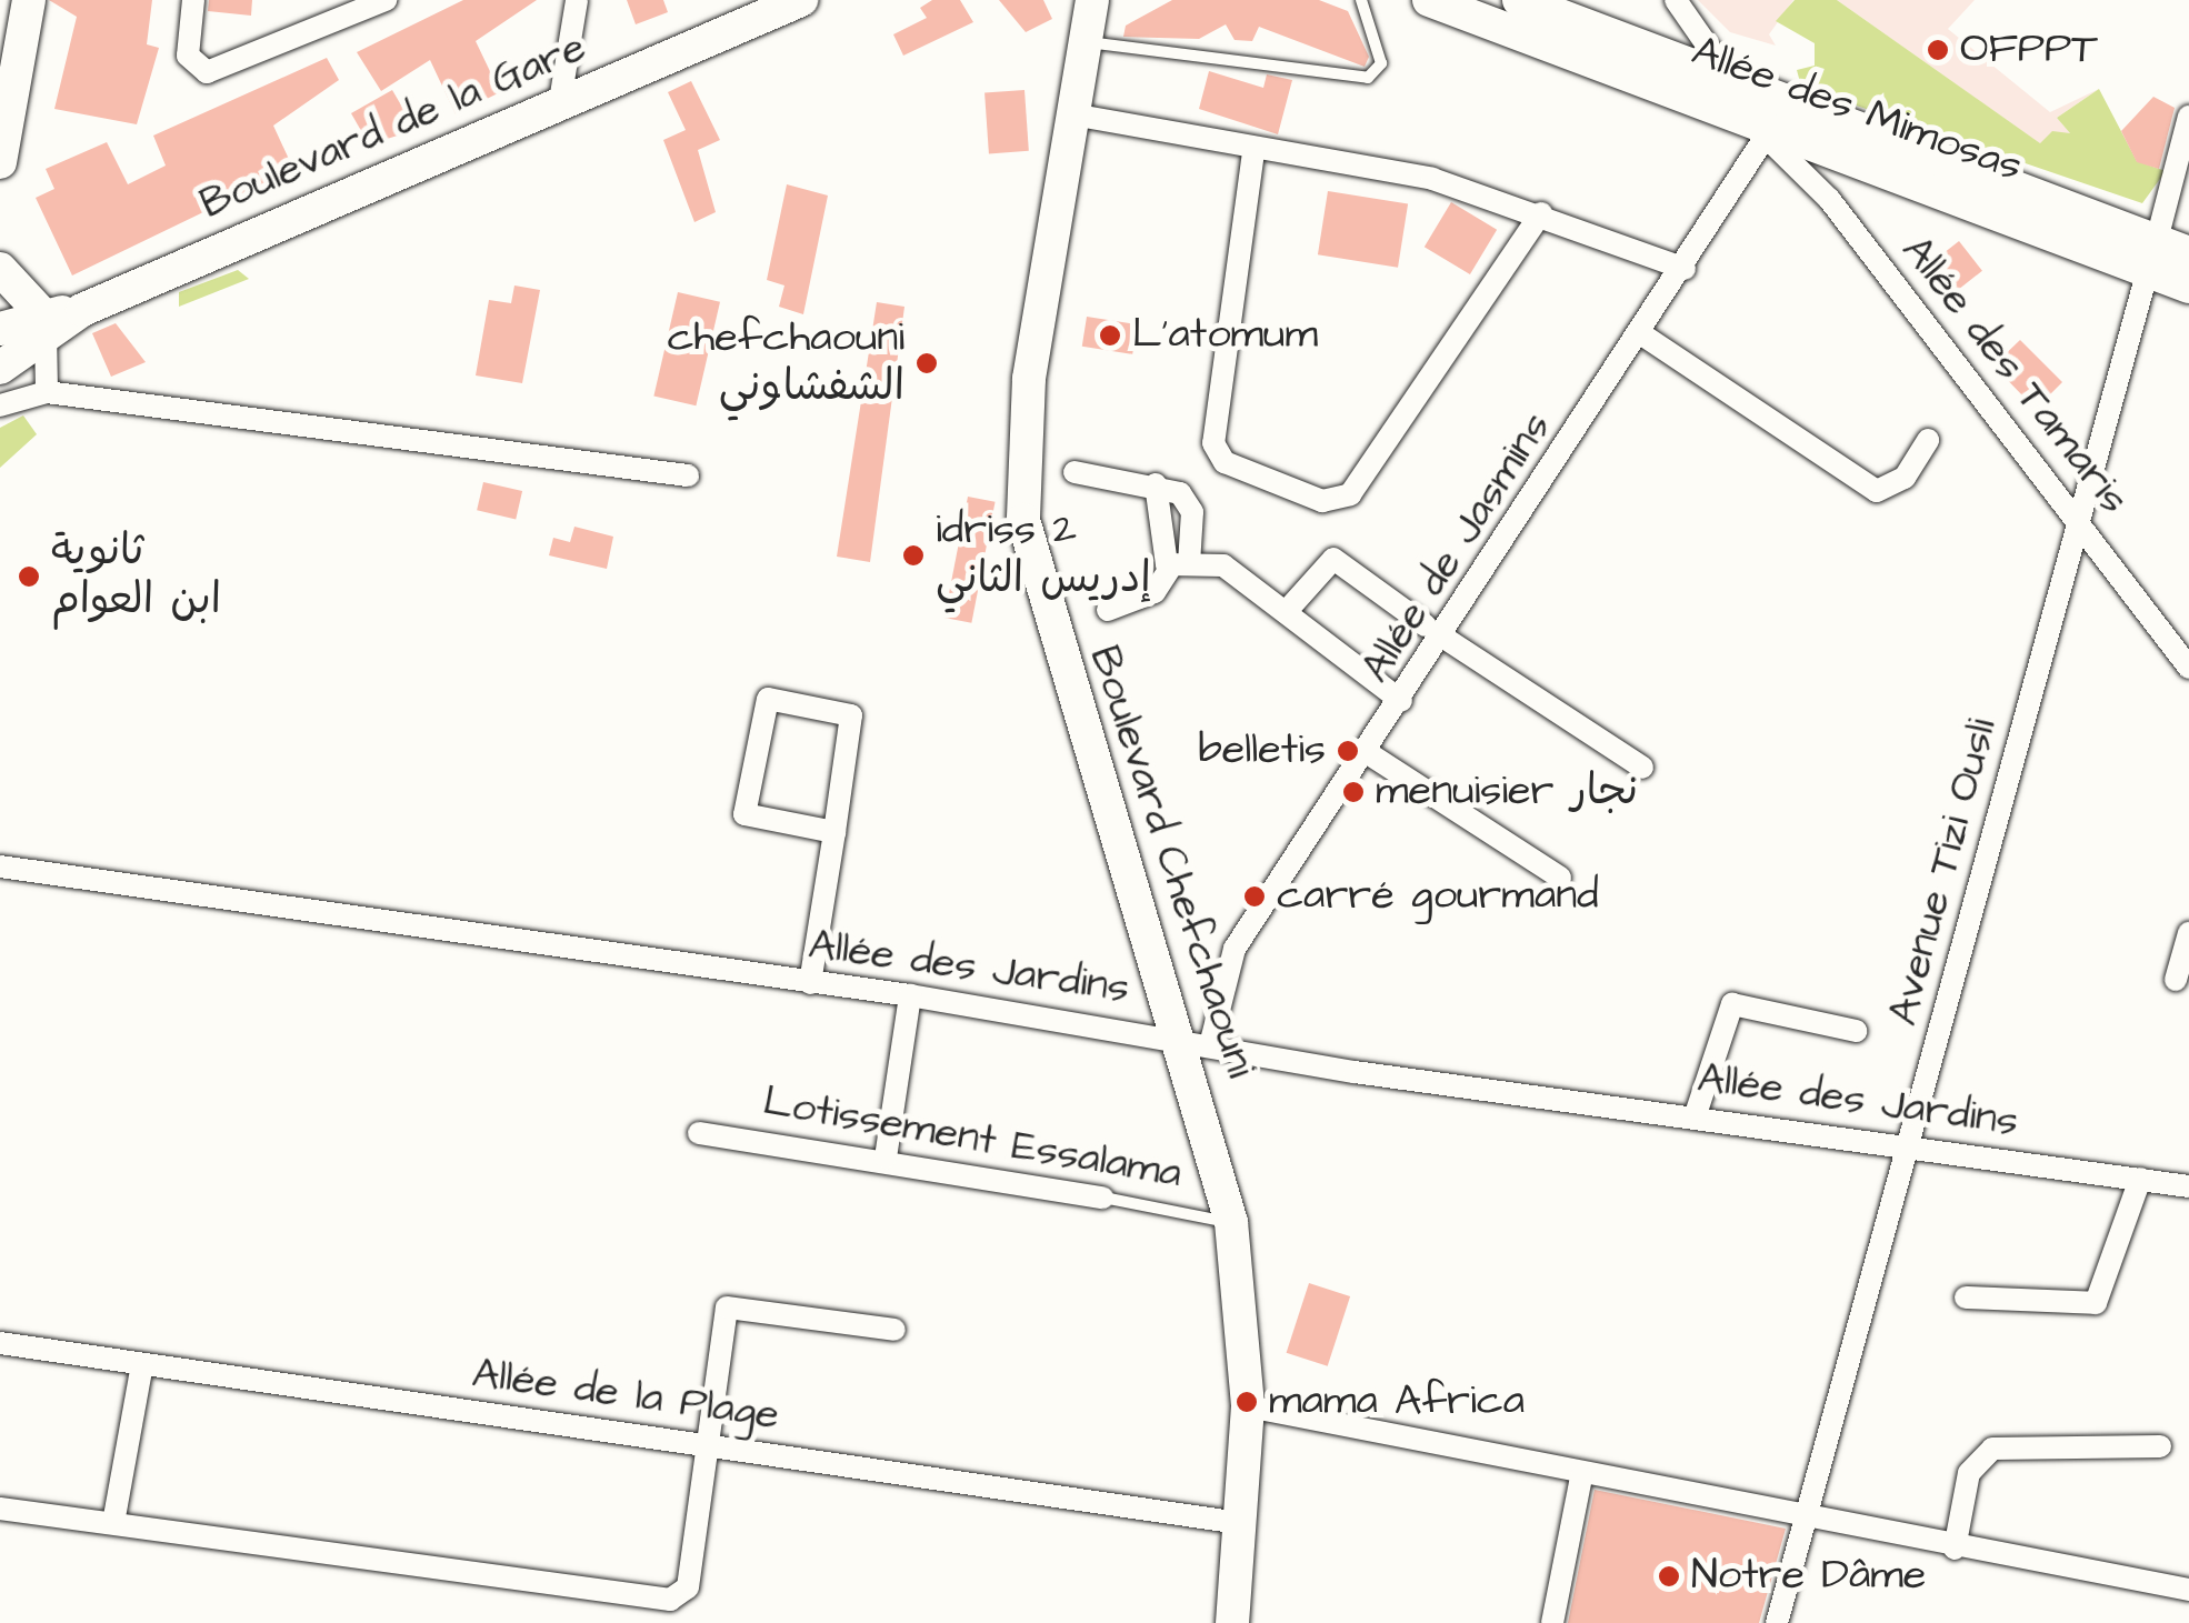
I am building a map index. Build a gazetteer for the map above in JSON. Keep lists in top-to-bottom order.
{
  "streets": {
    "street": [
      "Allée des Mimosas",
      "Boulevard de la Gare",
      "Allée des Tamaris",
      "Allée de Jasmins",
      "Boulevard Chefchaouni",
      "Avenue Tizi Ousli",
      "Allée des Jardins",
      "Lotissement Essalama",
      "Allée de la Plage"
    ]
  },
  "crossings": [
    ["Allée des Mimosas", "Allée des Tamaris"],
    ["Allée des Mimosas", "Allée de Jasmins"],
    ["Allée des Mimosas", "Avenue Tizi Ousli"],
    ["Allée des Tamaris", "Allée de Jasmins"],
    ["Allée des Tamaris", "Avenue Tizi Ousli"],
    ["Allée de Jasmins", "Boulevard Chefchaouni"],
    ["Allée de Jasmins", "Allée des Jardins"],
    ["Boulevard Chefchaouni", "Allée des Jardins"],
    ["Boulevard Chefchaouni", "Lotissement Essalama"],
    ["Boulevard Chefchaouni", "Allée de la Plage"],
    ["Avenue Tizi Ousli", "Allée des Jardins"]
  ],
  "places": [
    "OFPPT",
    "L'atomum",
    "chefchaouni الشفشاوني",
    "idriss 2 إدريس الثاني",
    "ثانوية ابن العوام",
    "belletis",
    "menuisier نجار",
    "carré gourmand",
    "mama Africa",
    "Notre Dâme"
  ]
}
